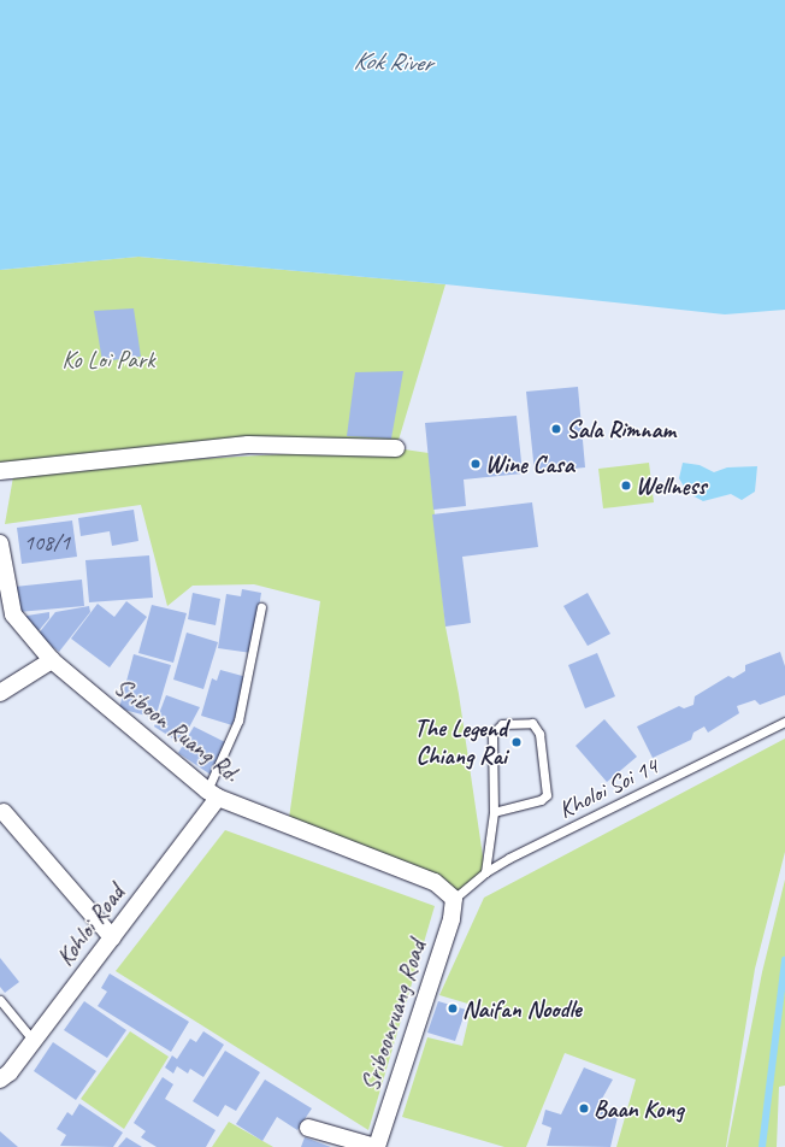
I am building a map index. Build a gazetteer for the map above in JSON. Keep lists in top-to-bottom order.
{
  "streets": {
    "street": ["Sriboon Ruang Rd.", "Kohloi Road", "Sriboonruang Road"],
    "lane": ["Kholoi Soi 14"]
  },
  "crossings": [
    ["Sriboon Ruang Rd.", "Kholoi Soi 14"],
    ["Sriboon Ruang Rd.", "Kohloi Road"],
    ["Sriboon Ruang Rd.", "Sriboonruang Road"],
    ["Kholoi Soi 14", "Sriboonruang Road"]
  ],
  "water": ["Kok River"],
  "parks": ["Ko Loi Park"],
  "places": [
    "Sala Rimnam",
    "Wine Casa",
    "Wellness",
    "The Legend Chiang Rai",
    "Naifan Noodle",
    "Baan Kong"
  ],
  "house_numbers": ["108/1"]
}
